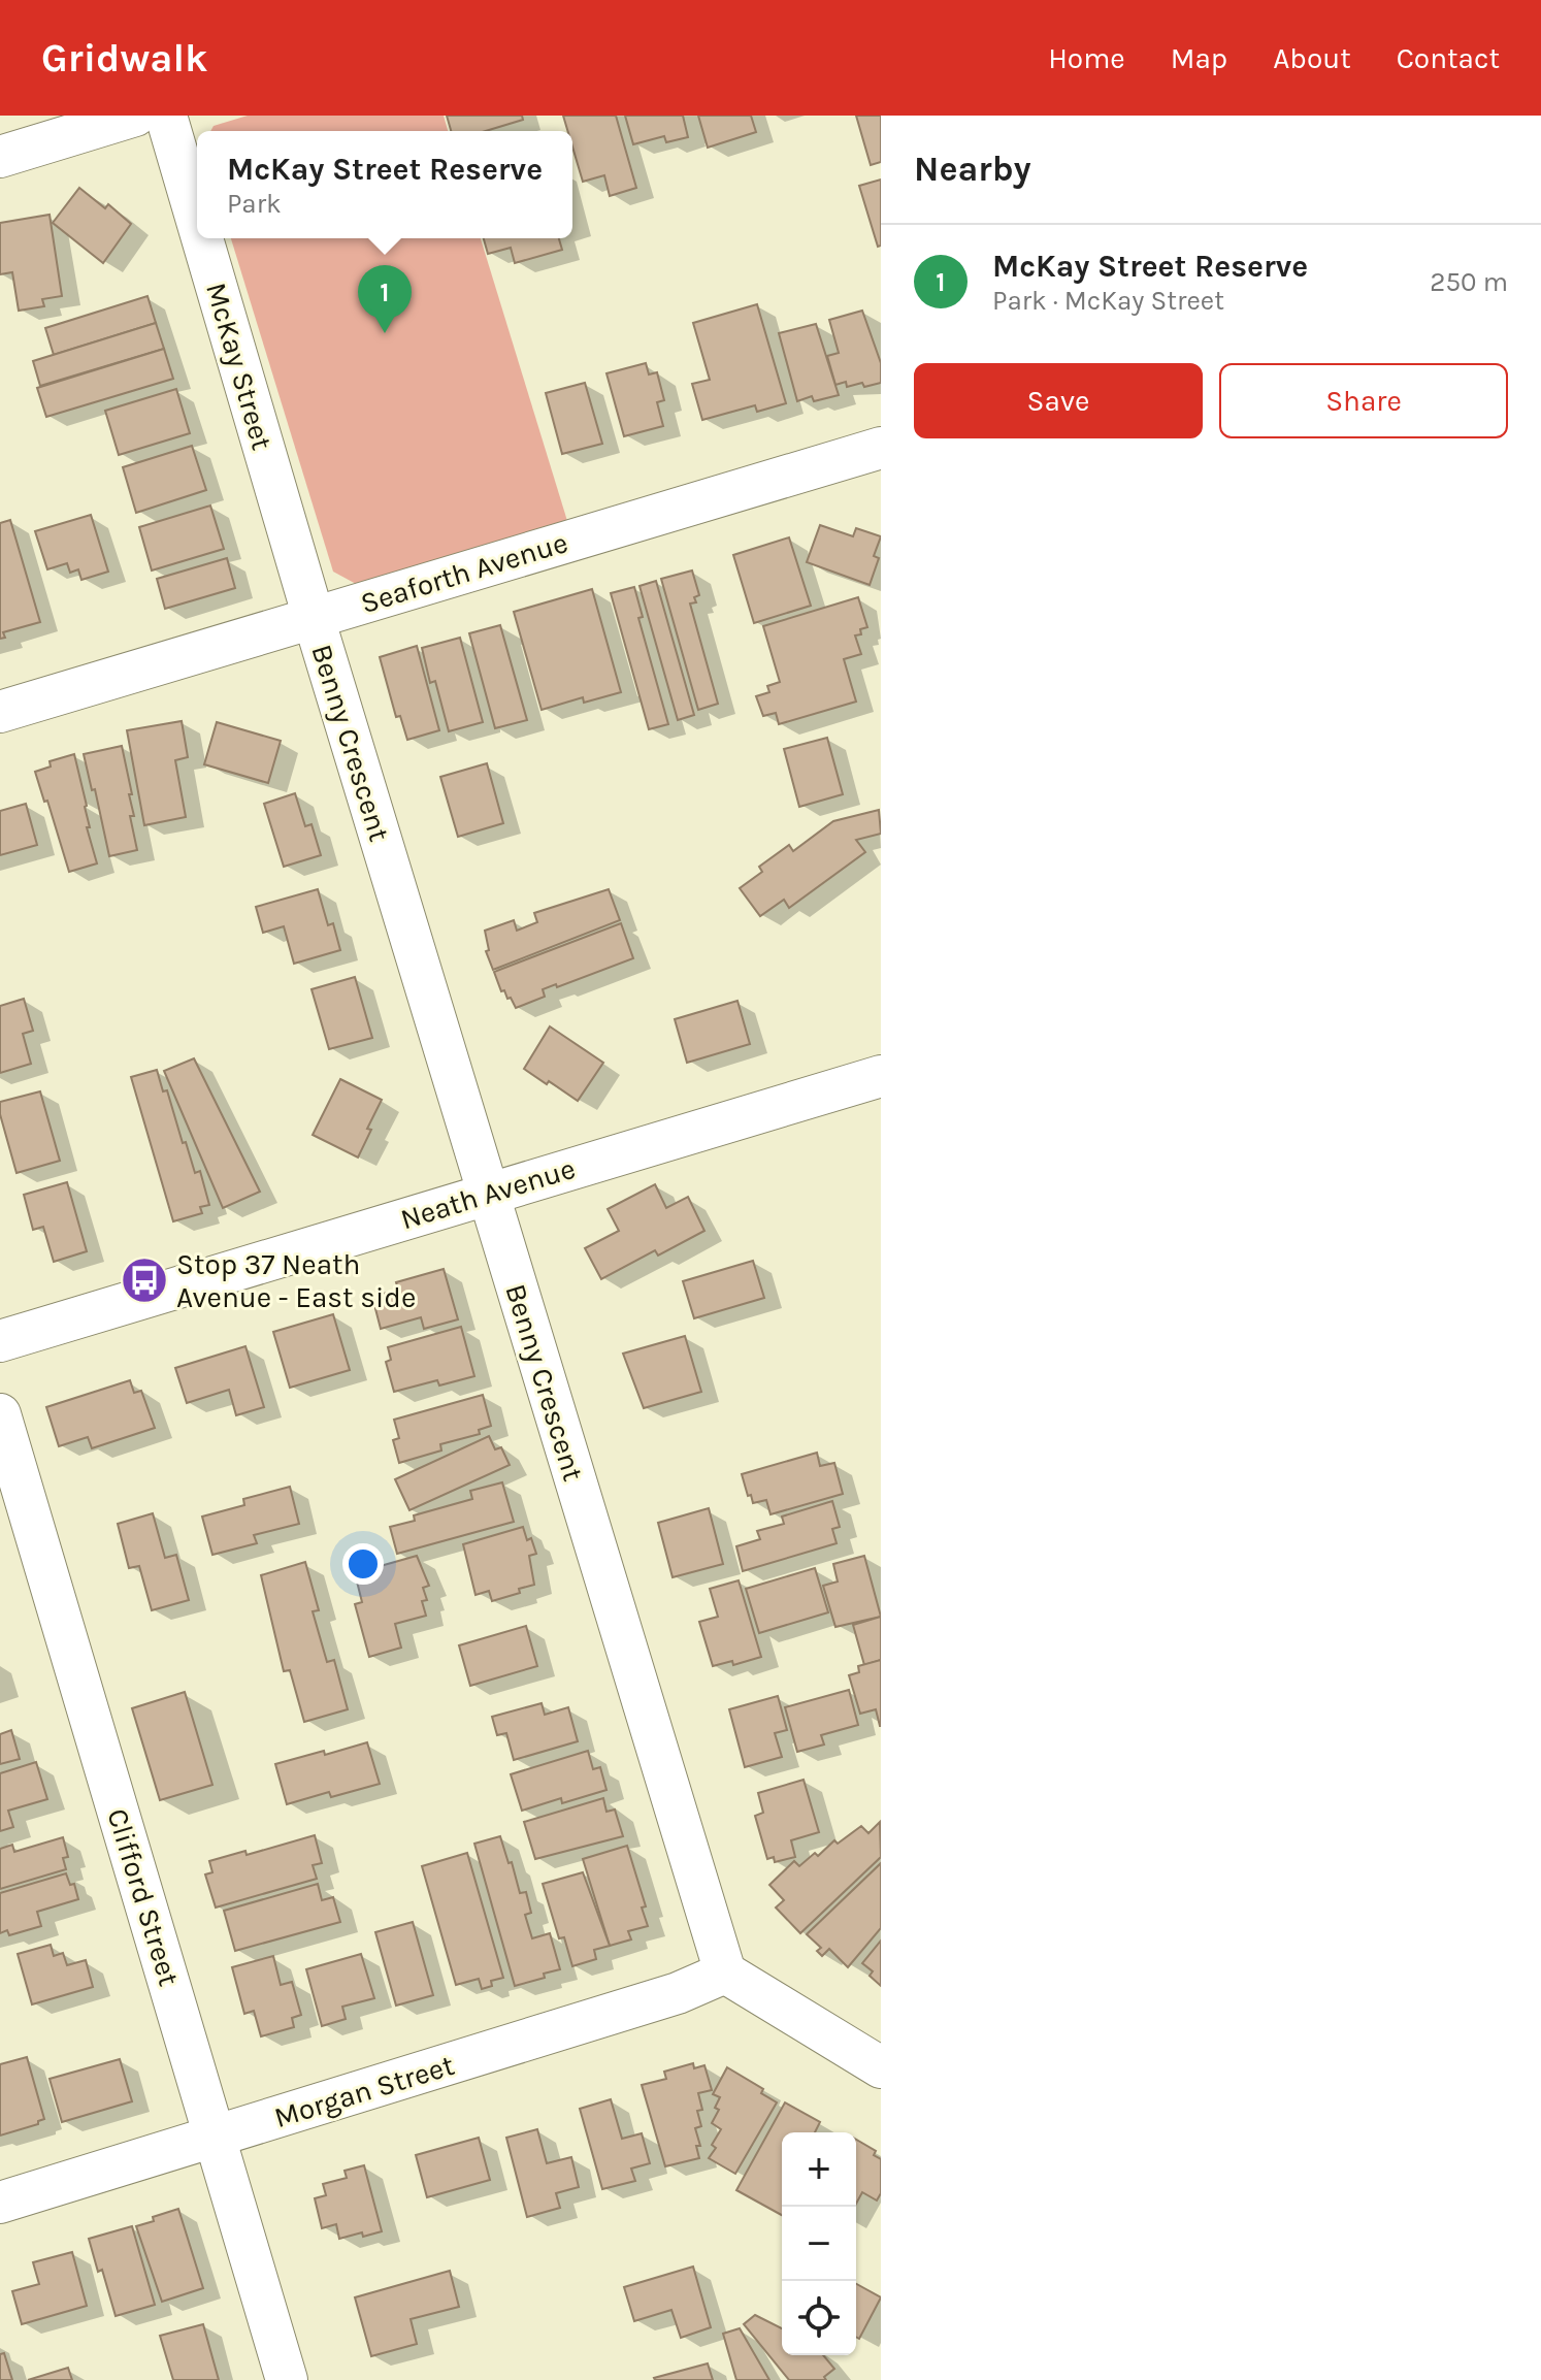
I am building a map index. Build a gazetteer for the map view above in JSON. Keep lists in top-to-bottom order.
{
  "streets": {
    "street": [
      "McKay Street",
      "Seaforth Avenue",
      "Benny Crescent",
      "Neath Avenue",
      "Clifford Street",
      "Morgan Street"
    ]
  },
  "crossings": [
    ["McKay Street", "Seaforth Avenue"],
    ["McKay Street", "Benny Crescent"],
    ["Seaforth Avenue", "Benny Crescent"],
    ["Benny Crescent", "Neath Avenue"],
    ["Benny Crescent", "Morgan Street"],
    ["Clifford Street", "Morgan Street"]
  ],
  "places": {
    "bus stop": ["Stop 37 Neath Avenue - East side"]
  },
  "page": {
    "header": "Gridwalk",
    "nav": [
      "Home",
      "Map",
      "About",
      "Contact"
    ],
    "heading": "Nearby",
    "popup": ["McKay Street Reserve", "Park"],
    "list": [
      {
        "mark": "1",
        "name": "McKay Street Reserve",
        "note": "Park · McKay Street",
        "value": "250 m"
      }
    ],
    "pins": "1",
    "buttons": ["Save", "Share"],
    "map_buttons": ["+", "−"]
  }
}
